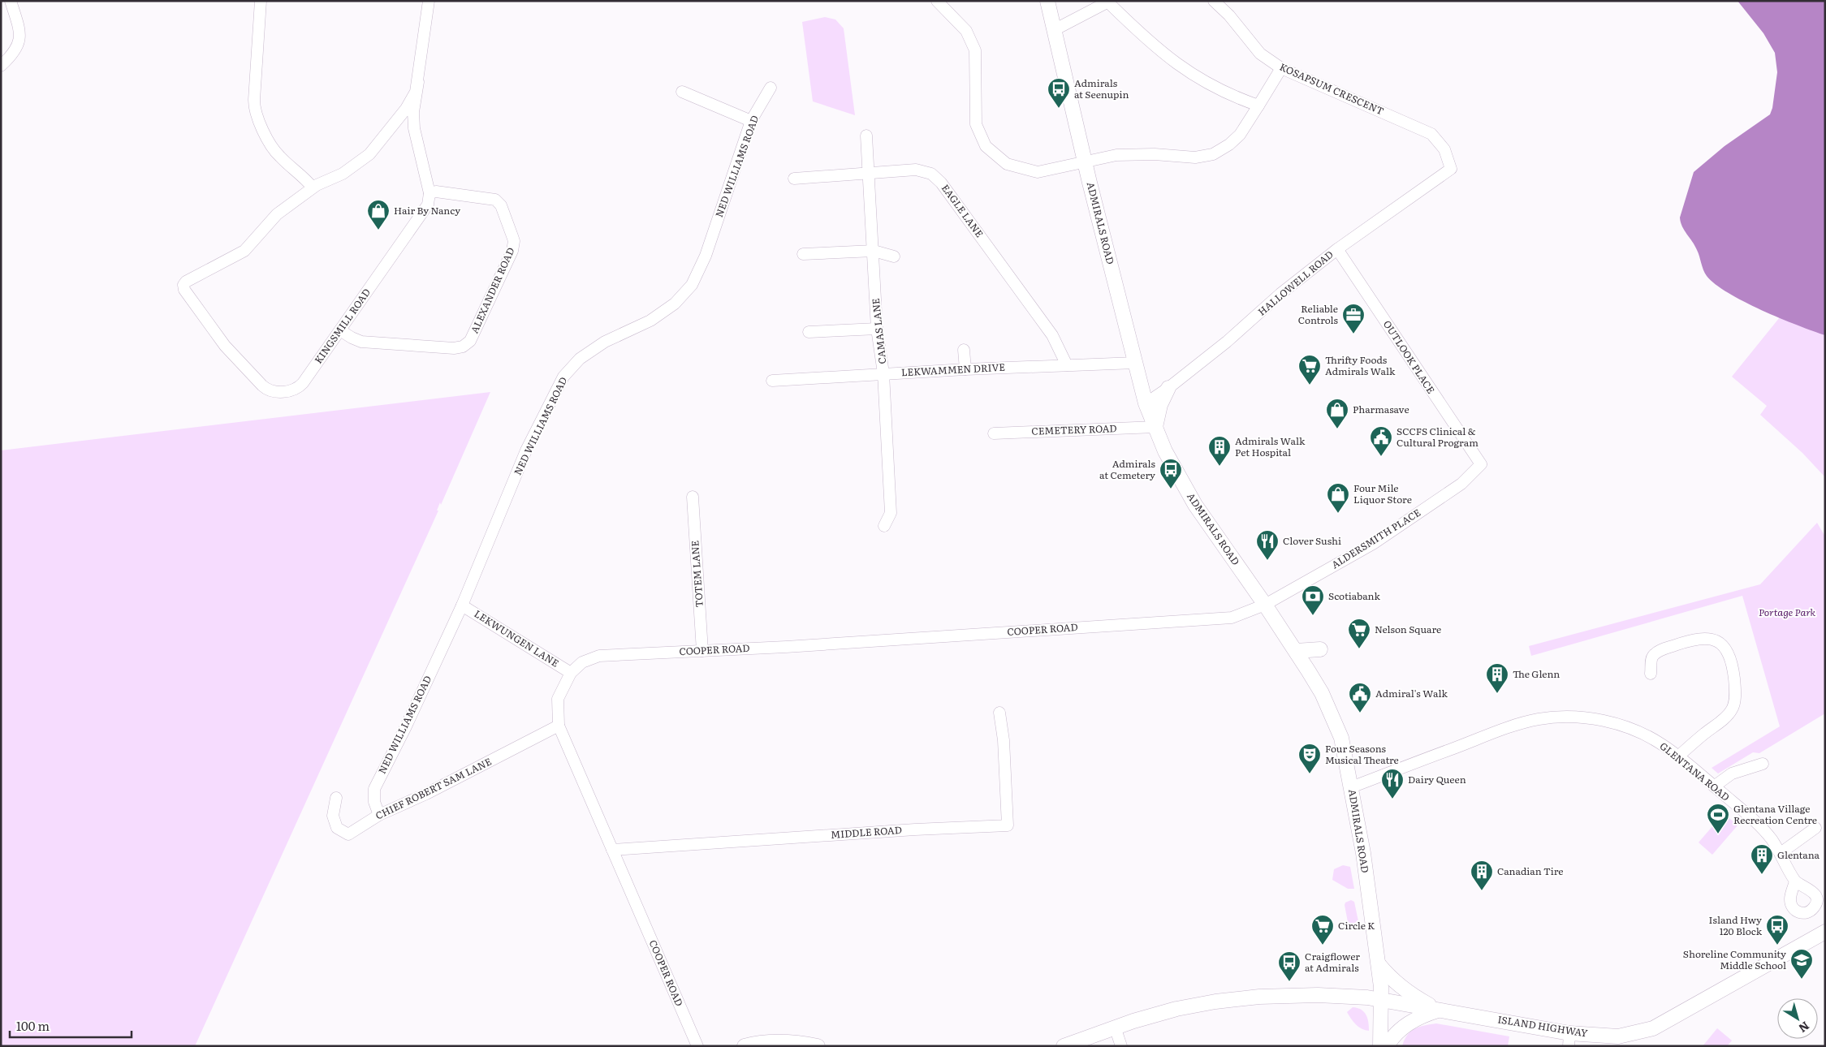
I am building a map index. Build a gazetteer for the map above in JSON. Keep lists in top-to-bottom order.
{
  "streets": {
    "main road": ["ADMIRALS ROAD", "ISLAND HIGHWAY"],
    "street": [
      "KOSAPSUM CRESCENT",
      "NED WILLIAMS ROAD",
      "EAGLE LANE",
      "HALLOWELL ROAD",
      "ALEXANDER ROAD",
      "KINGSMILL ROAD",
      "CAMAS LANE",
      "OUTLOOK PLACE",
      "LEKWAMMEN DRIVE",
      "CEMETERY ROAD",
      "ALDERSMITH PLACE",
      "TOTEM LANE",
      "COOPER ROAD",
      "LEKWUNGEN LANE",
      "GLENTANA ROAD",
      "CHIEF ROBERT SAM LANE",
      "MIDDLE ROAD"
    ]
  },
  "crossings": [
    ["KOSAPSUM CRESCENT", "HALLOWELL ROAD"],
    ["NED WILLIAMS ROAD", "LEKWUNGEN LANE"],
    ["NED WILLIAMS ROAD", "CHIEF ROBERT SAM LANE"],
    ["EAGLE LANE", "CAMAS LANE"],
    ["EAGLE LANE", "LEKWAMMEN DRIVE"],
    ["ADMIRALS ROAD", "HALLOWELL ROAD"],
    ["ADMIRALS ROAD", "LEKWAMMEN DRIVE"],
    ["ADMIRALS ROAD", "CEMETERY ROAD"],
    ["ADMIRALS ROAD", "ALDERSMITH PLACE"],
    ["ADMIRALS ROAD", "COOPER ROAD"],
    ["ADMIRALS ROAD", "GLENTANA ROAD"],
    ["ADMIRALS ROAD", "ISLAND HIGHWAY"],
    ["HALLOWELL ROAD", "OUTLOOK PLACE"],
    ["ALEXANDER ROAD", "KINGSMILL ROAD"],
    ["CAMAS LANE", "LEKWAMMEN DRIVE"],
    ["OUTLOOK PLACE", "ALDERSMITH PLACE"],
    ["ALDERSMITH PLACE", "COOPER ROAD"],
    ["TOTEM LANE", "COOPER ROAD"],
    ["COOPER ROAD", "LEKWUNGEN LANE"],
    ["COOPER ROAD", "CHIEF ROBERT SAM LANE"],
    ["COOPER ROAD", "MIDDLE ROAD"]
  ],
  "parks": ["Portage Park"],
  "places": {
    "bus stop": [
      "Admirals at Seenupin",
      "Admirals at Cemetery",
      "Island Hwy 120 Block",
      "Craigflower at Admirals"
    ],
    "shop": ["Hair By Nancy", "Pharmasave", "Four Mile Liquor Store"],
    "office": ["Reliable Controls"],
    "supermarket": ["Thrifty Foods Admirals Walk", "Nelson Square", "Circle K"],
    "public building": ["SCCFS Clinical & Cultural Program", "Admiral's Walk"],
    "building": [
      "Admirals Walk Pet Hospital",
      "The Glenn",
      "Glentana",
      "Canadian Tire"
    ],
    "restaurant": ["Clover Sushi", "Dairy Queen"],
    "bank": ["Scotiabank"],
    "theatre": ["Four Seasons Musical Theatre"],
    "sports": ["Glentana Village Recreation Centre"],
    "school or university": ["Shoreline Community Middle School"]
  },
  "scale_bar": "100 m",
  "north": "bottom right"
}
